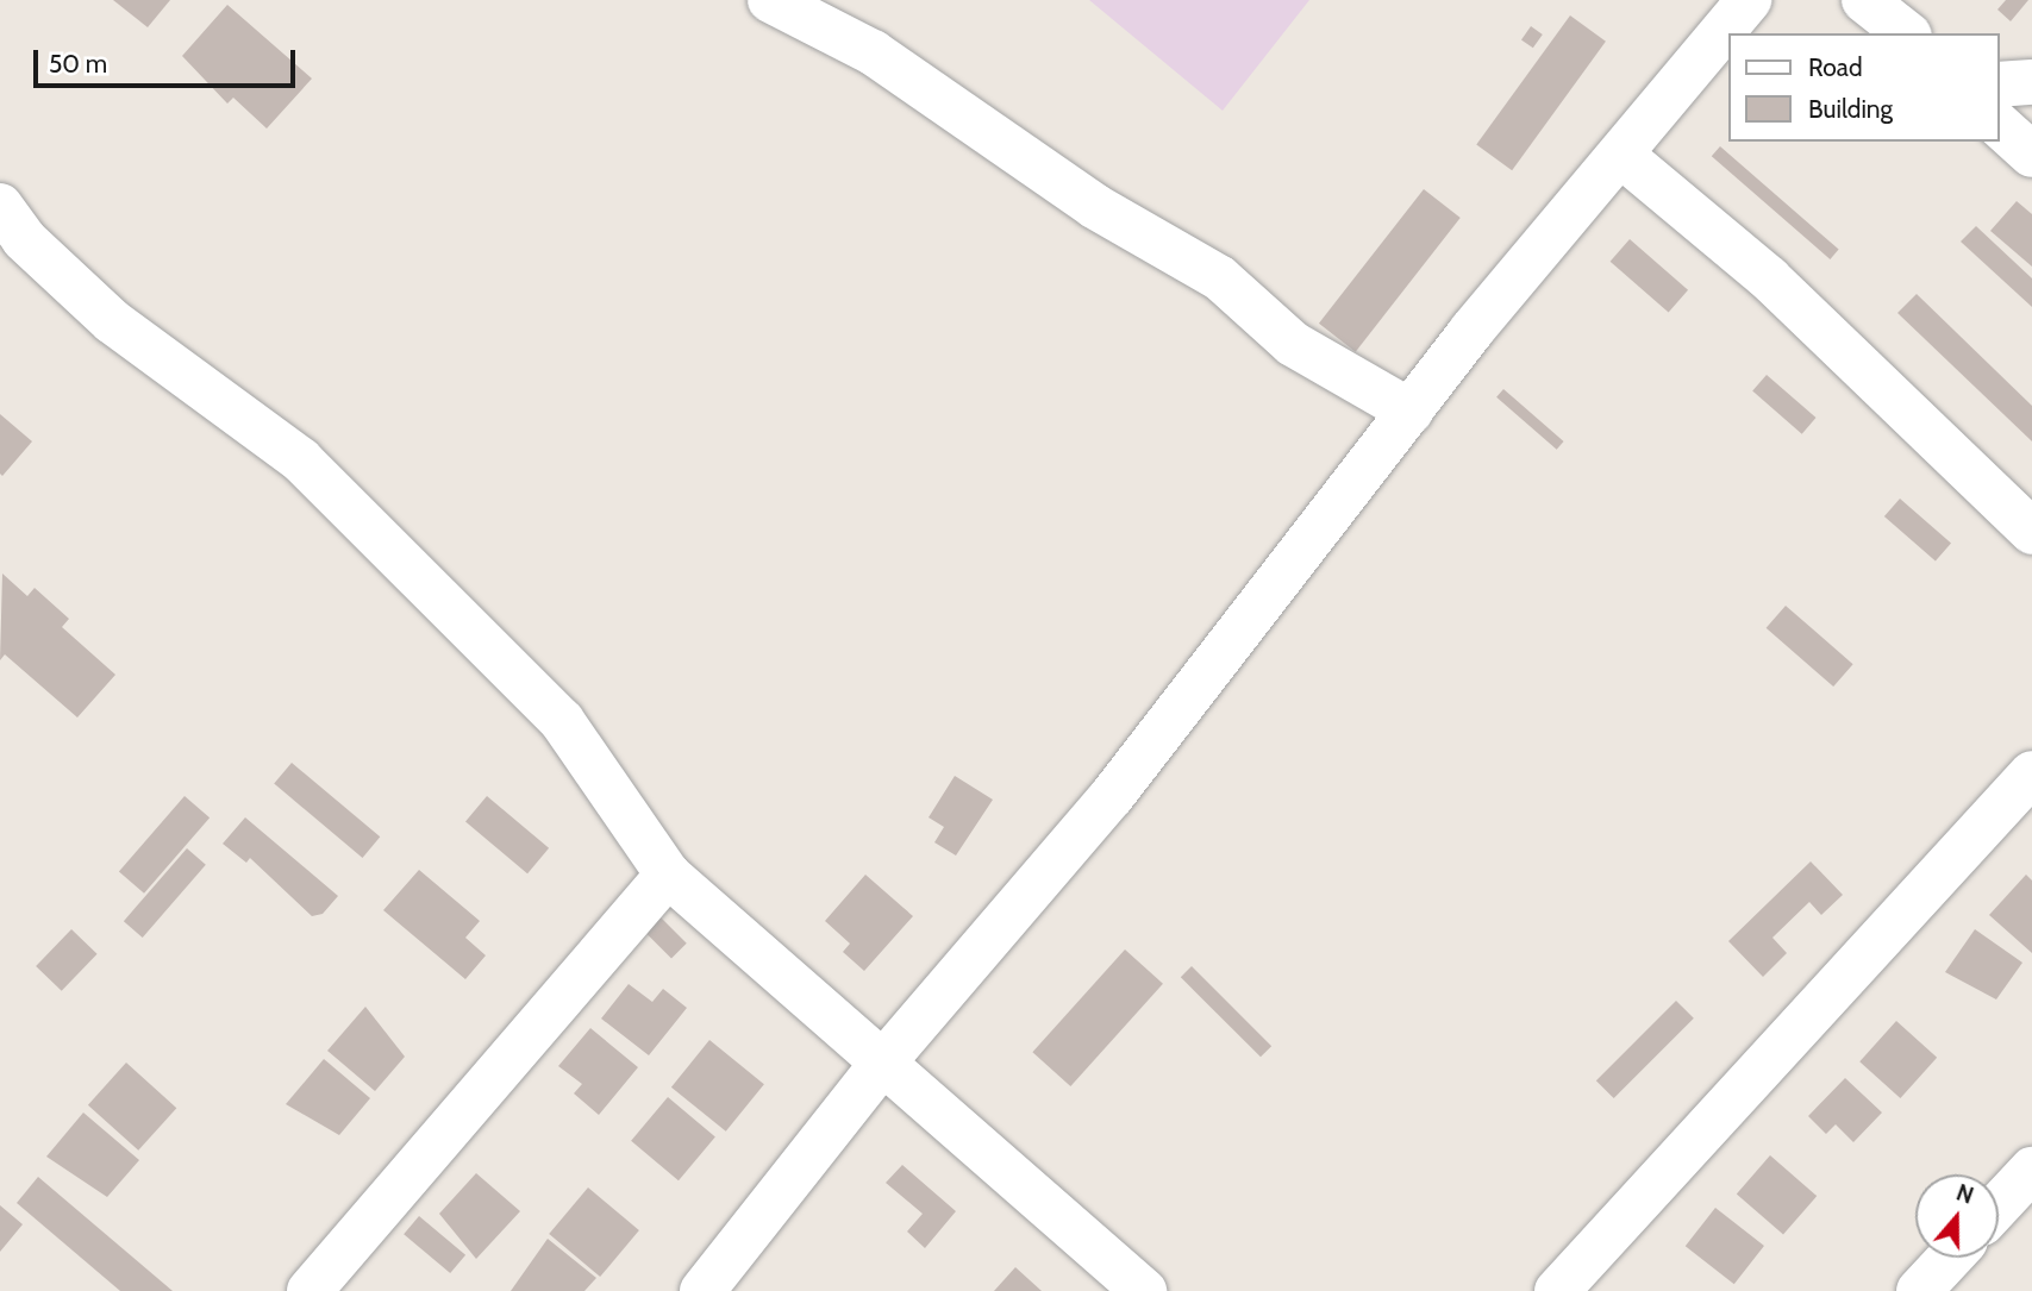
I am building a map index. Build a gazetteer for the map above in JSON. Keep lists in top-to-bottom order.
{
  "legend": ["Road", "Building"],
  "scale_bar": "50 m",
  "north": "top"
}
